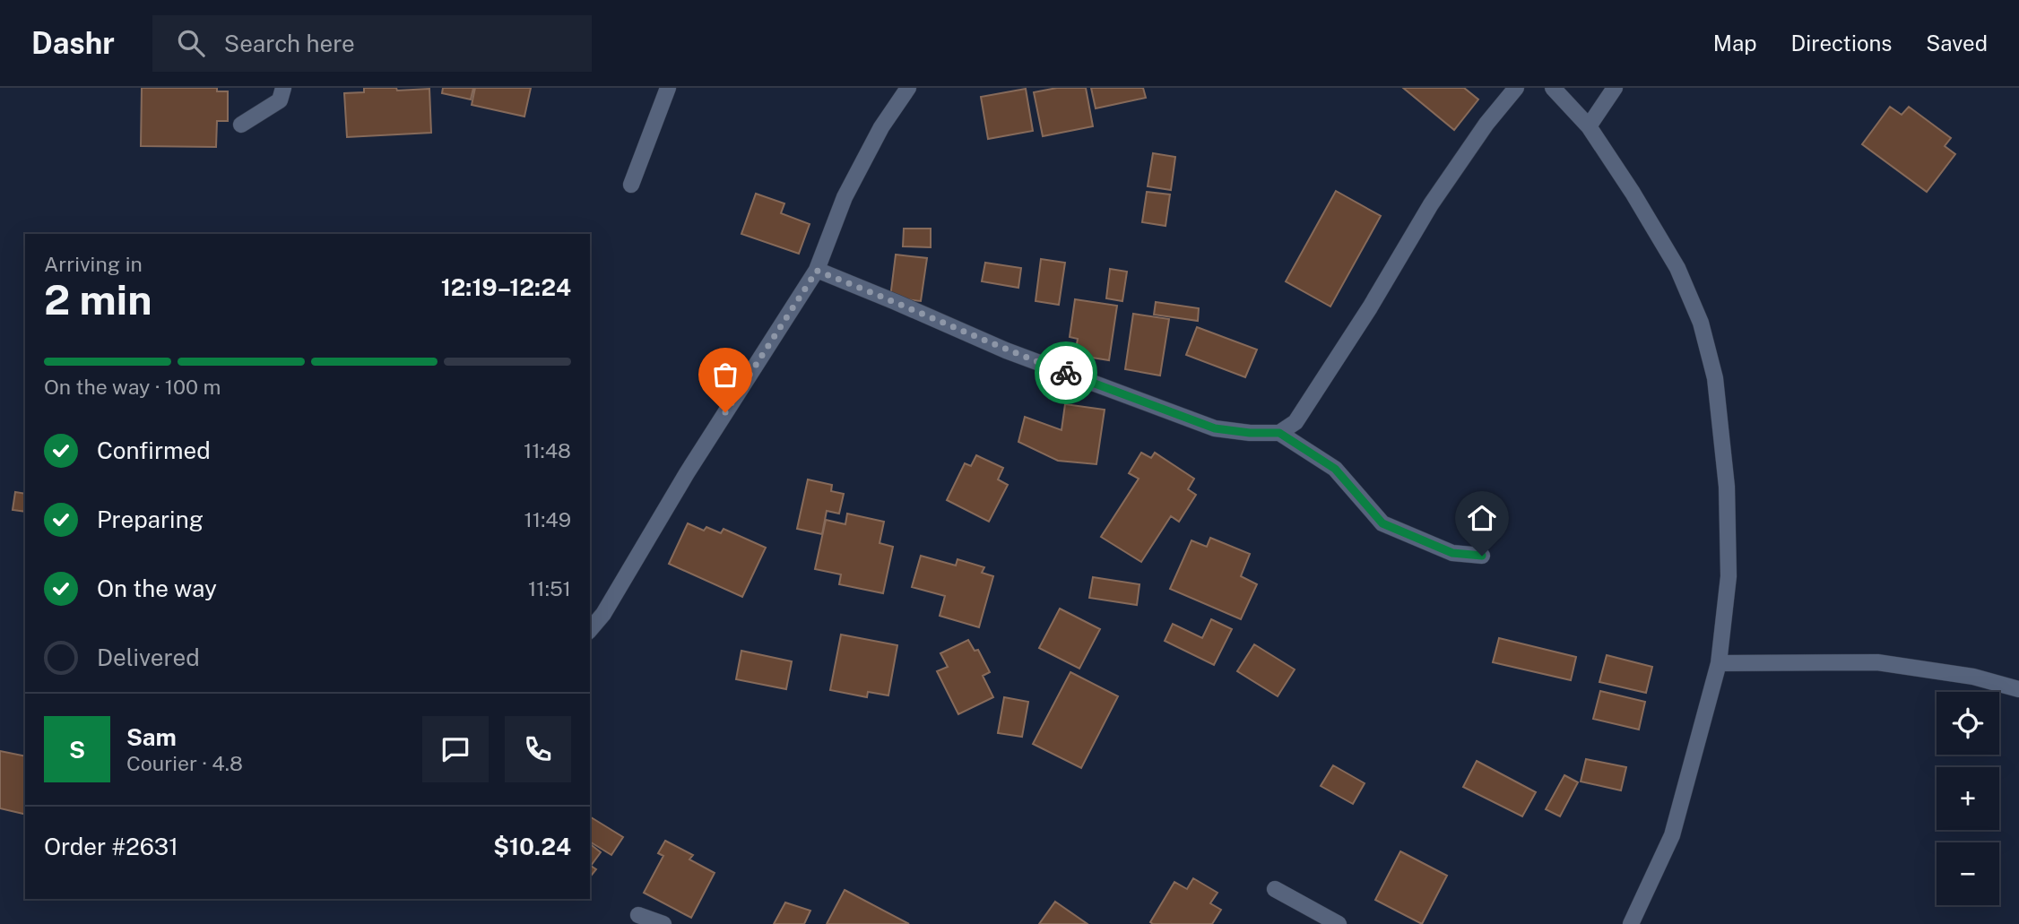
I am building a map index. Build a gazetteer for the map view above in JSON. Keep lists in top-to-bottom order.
{
  "page": {
    "header": "Dashr",
    "search": "Search here",
    "nav": ["Map", "Directions", "Saved"],
    "heading": ["2 min", "Arriving in", "12:19–12:24"],
    "panel": [
      "Sam",
      "Courier · 4.8",
      "Order #2631",
      "$10.24"
    ],
    "bar": "On the way · 100 m",
    "list": [
      ["Confirmed", "11:48"],
      ["Preparing", "11:49"],
      ["On the way", "11:51"],
      "Delivered"
    ],
    "map_buttons": ["+", "−"],
    "round": "S"
  }
}
